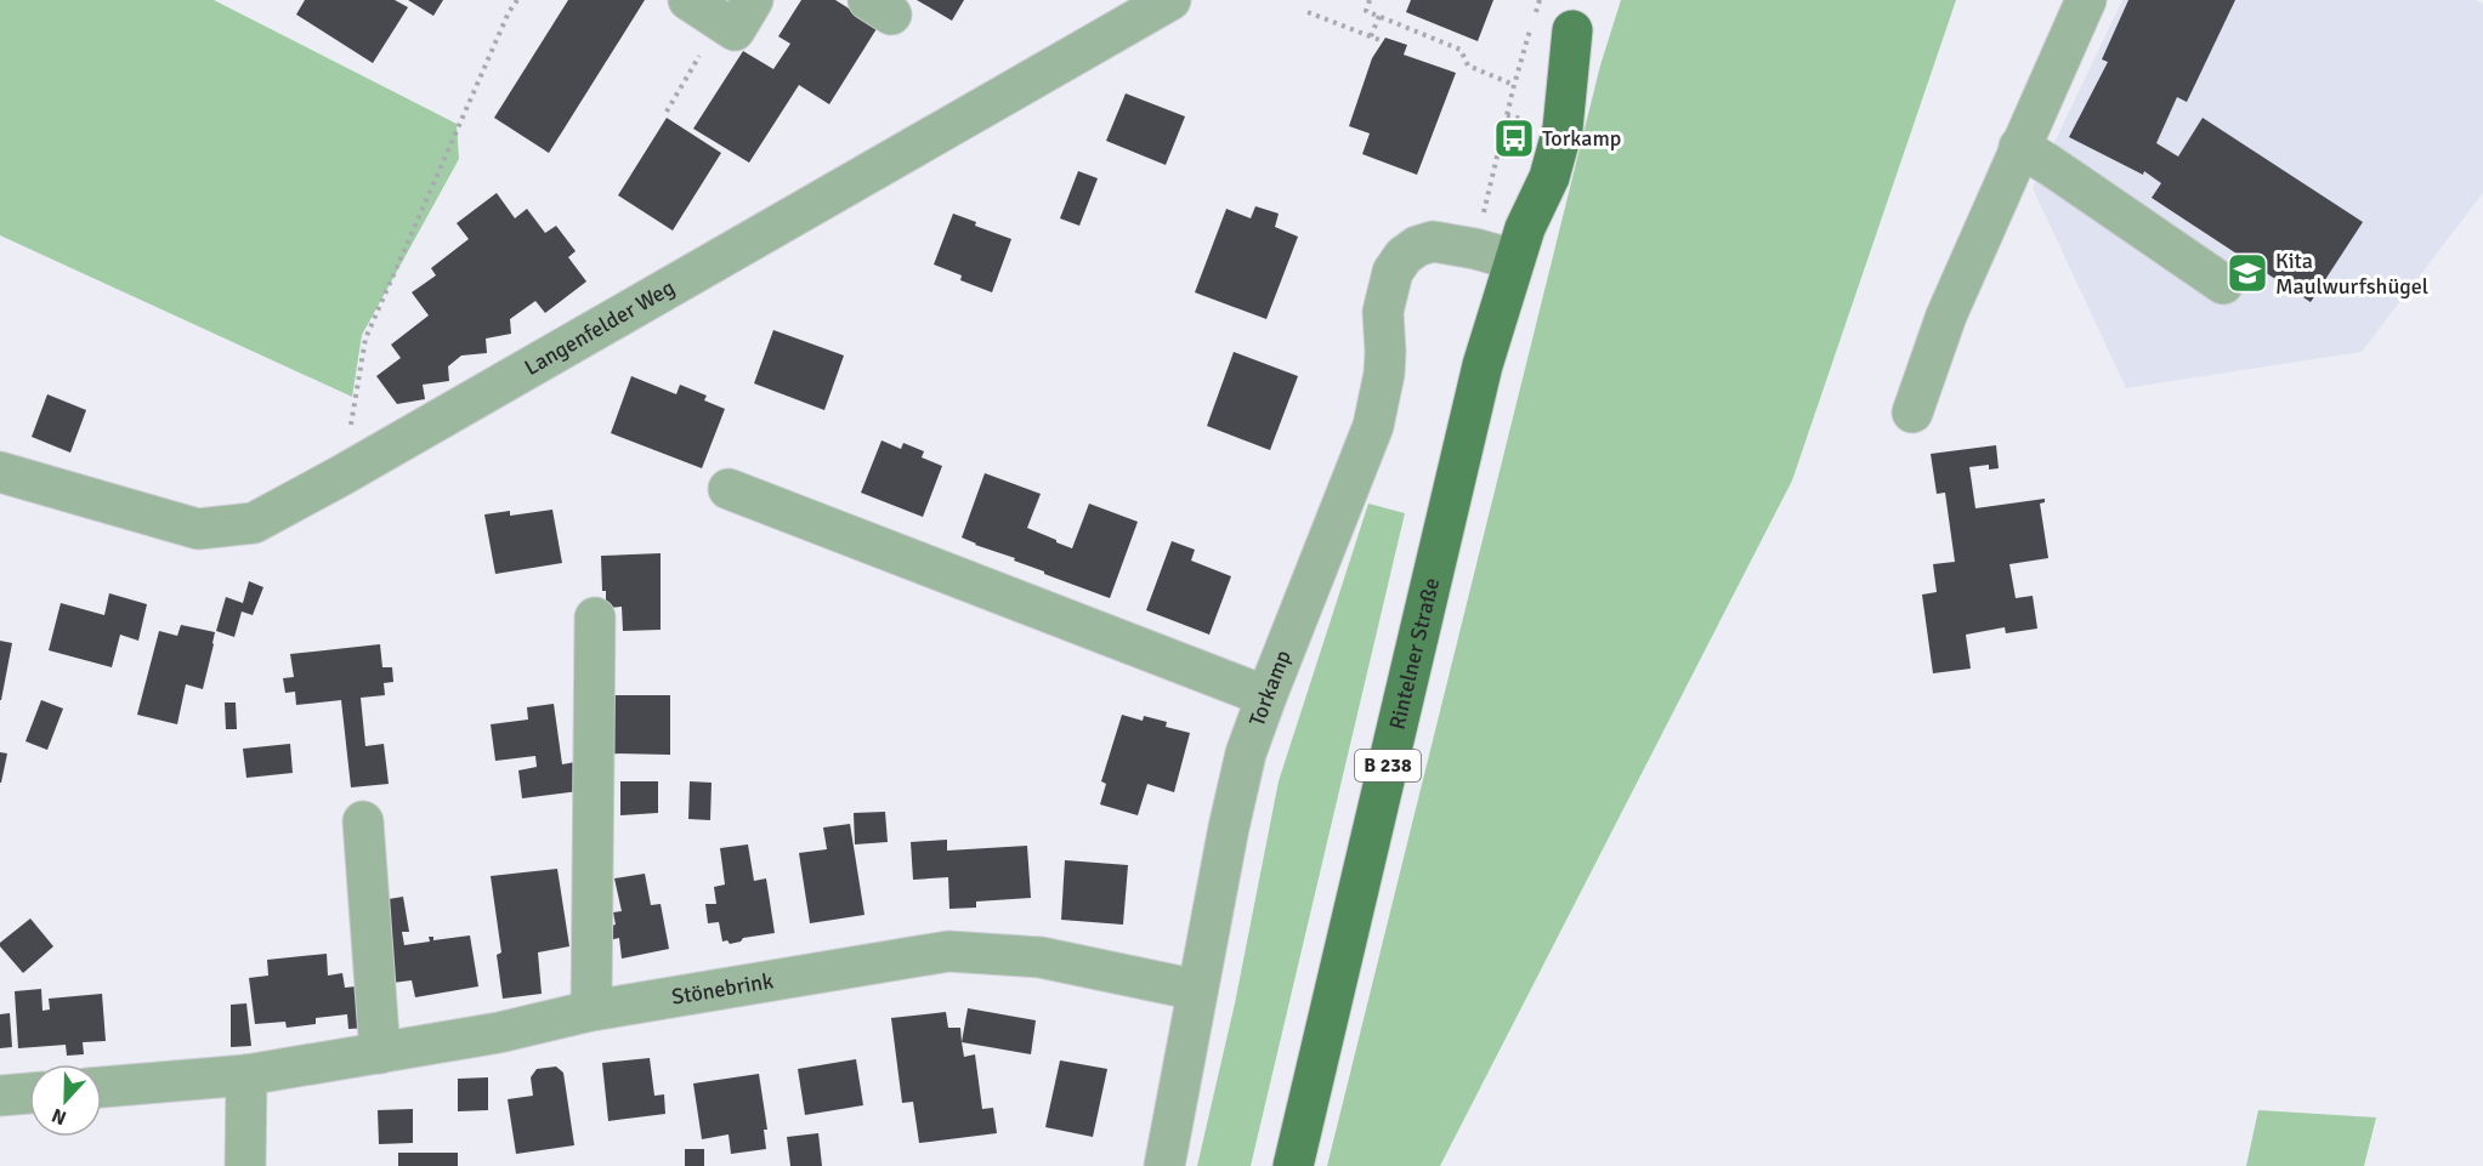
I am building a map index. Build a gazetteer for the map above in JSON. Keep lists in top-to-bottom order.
{
  "streets": {
    "main road": ["Rintelner Straße", "B 238"],
    "street": ["Langenfelder Weg", "Torkamp", "Stönebrink"]
  },
  "crossings": [
    ["Rintelner Straße", "Torkamp"],
    ["Torkamp", "Stönebrink"]
  ],
  "places": {
    "bus stop": ["Torkamp"],
    "school or university": ["Kita Maulwurfshügel"]
  },
  "north": "bottom"
}
